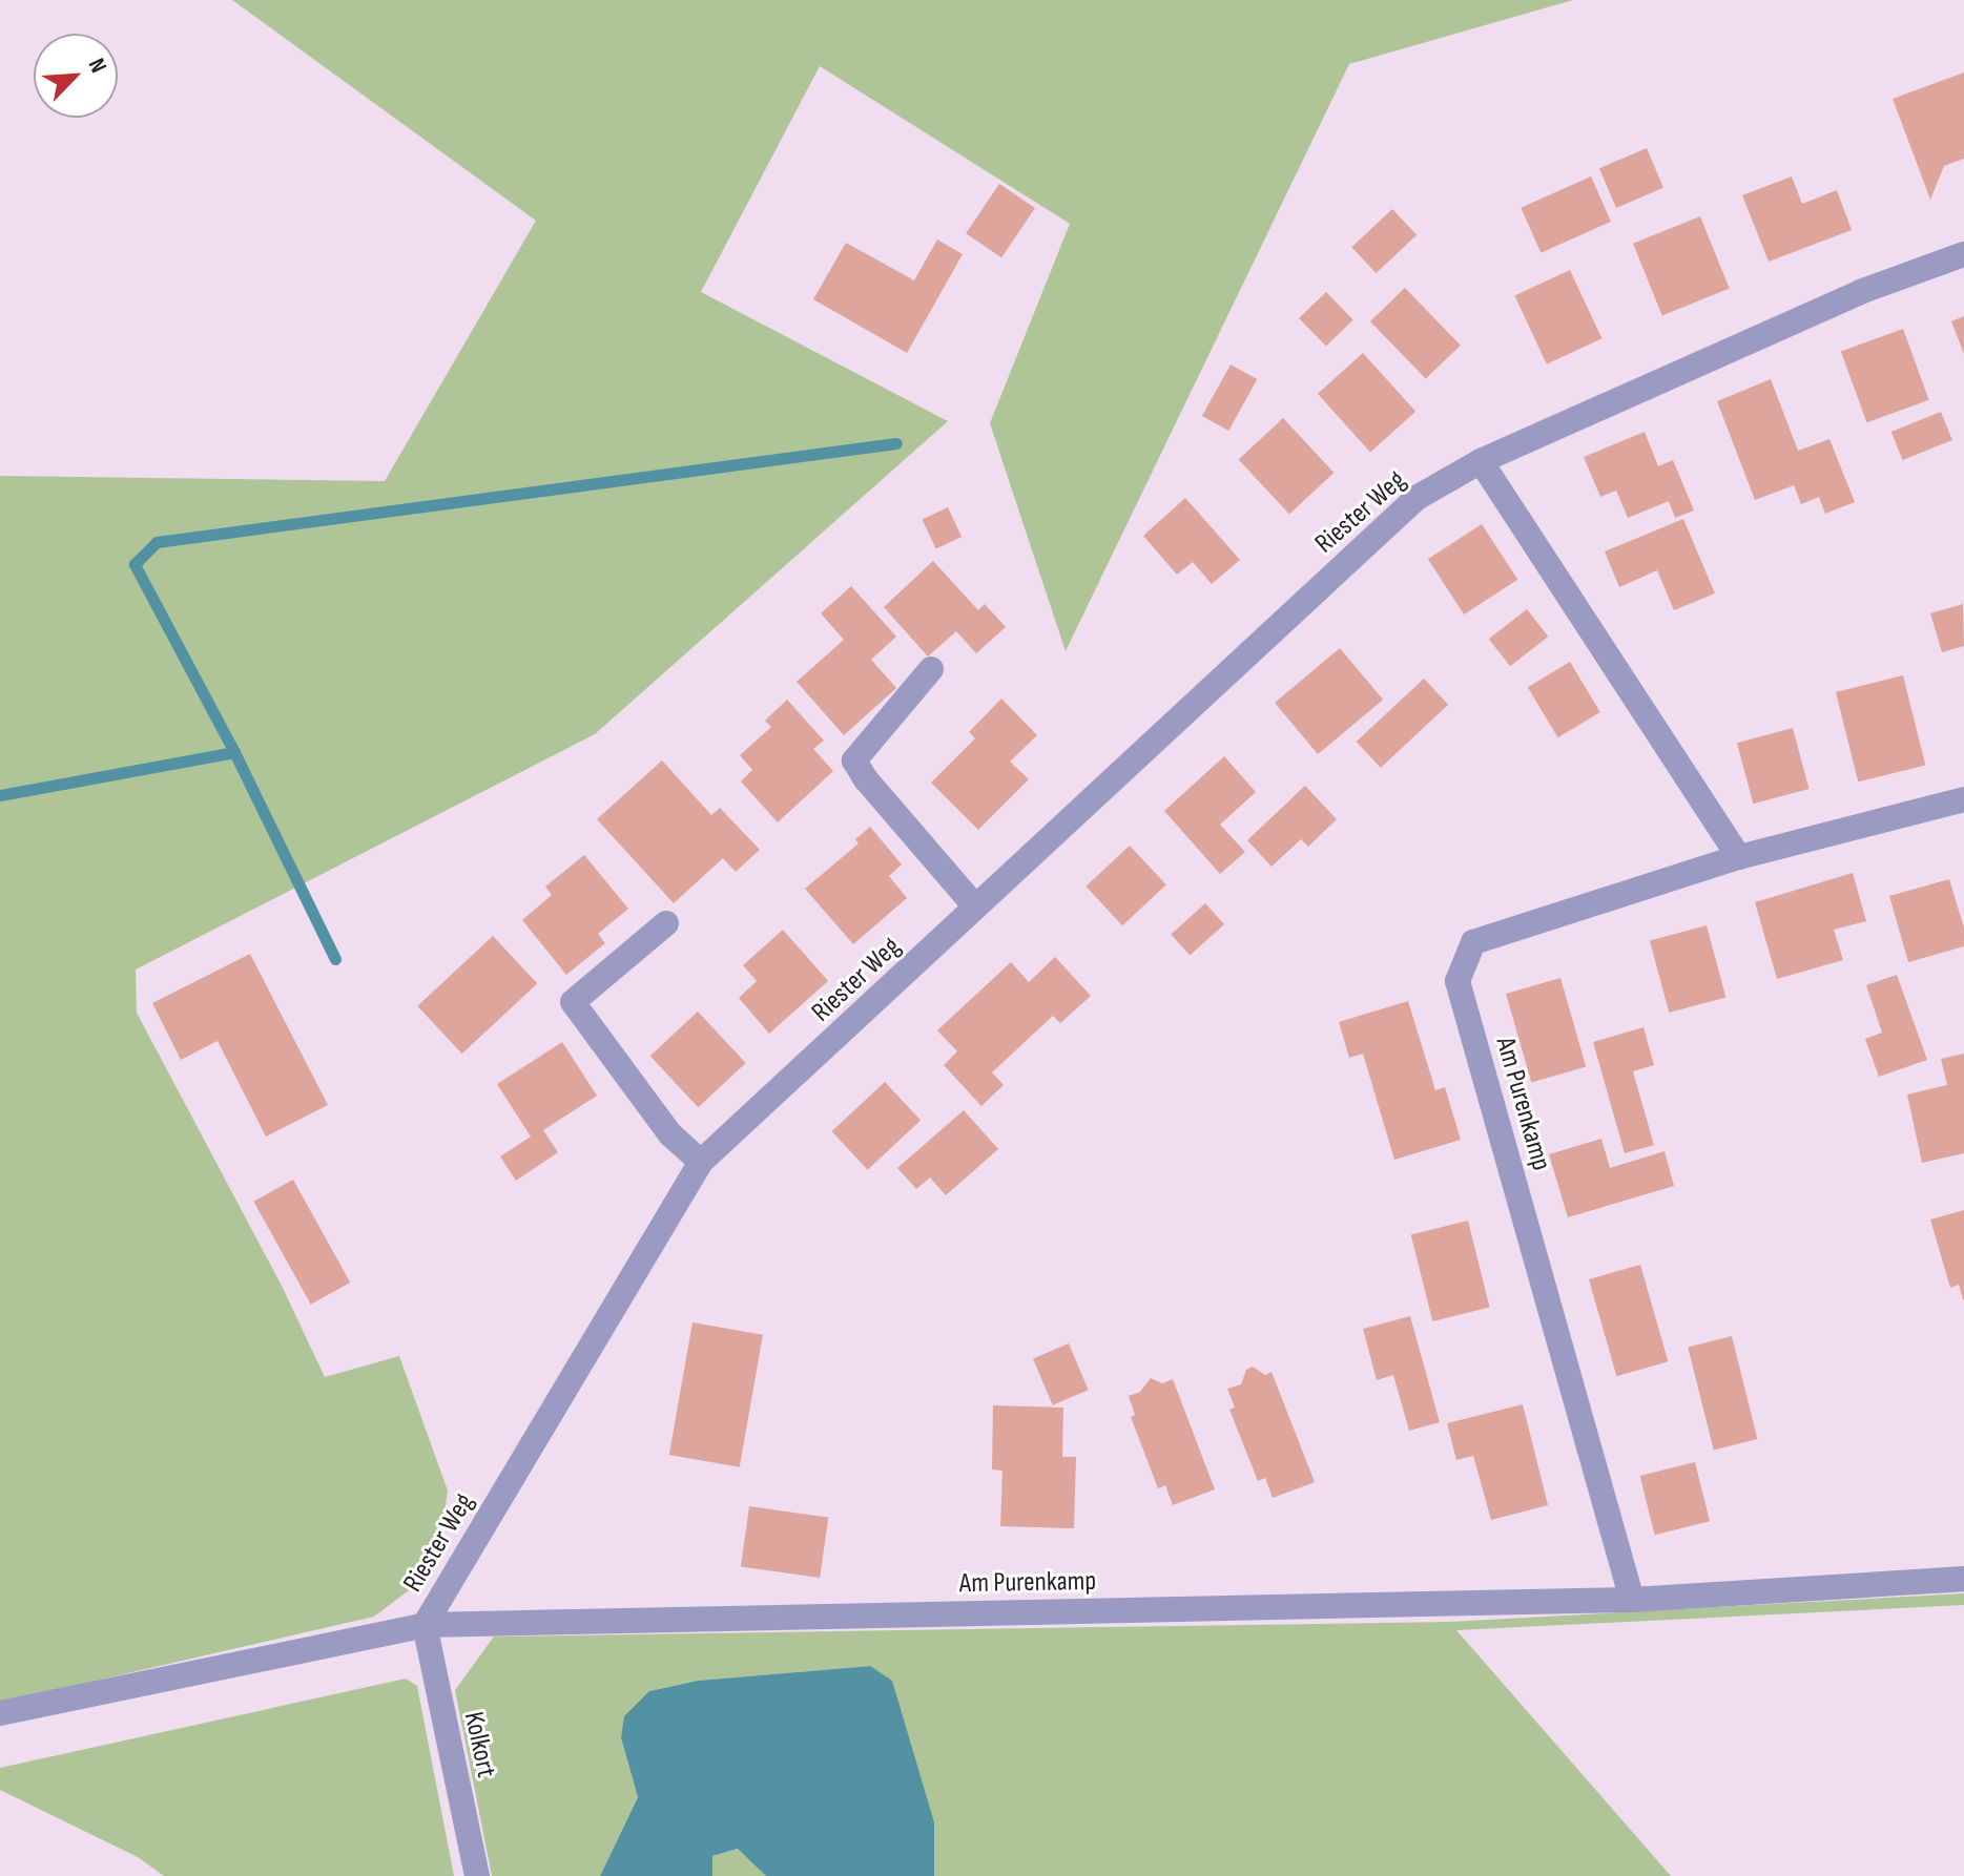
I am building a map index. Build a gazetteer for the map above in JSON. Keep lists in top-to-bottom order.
{
  "streets": {
    "street": ["Riester Weg", "Am Purenkamp", "Kolkort"]
  },
  "crossings": [
    ["Riester Weg", "Am Purenkamp"],
    ["Riester Weg", "Kolkort"],
    ["Am Purenkamp", "Kolkort"]
  ],
  "north": "top right"
}
